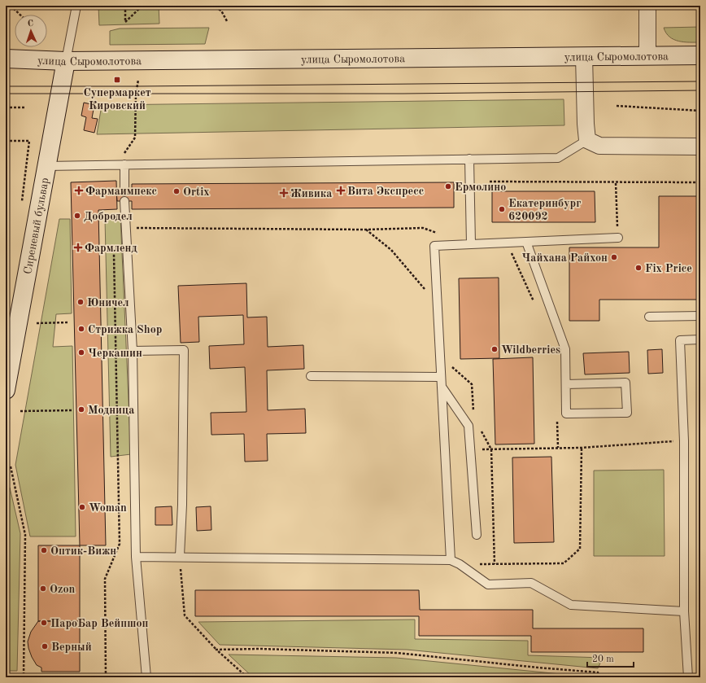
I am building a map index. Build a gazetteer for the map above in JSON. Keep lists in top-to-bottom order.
{
  "streets": {
    "street": ["улица Сыромолотова", "Сиреневый бульвар"]
  },
  "crossings": [
    ["улица Сыромолотова", "Сиреневый бульвар"]
  ],
  "places": {
    "transit": ["Супермаркет Кировский"],
    "other": [
      "Ермолино",
      "Ortix",
      "Екатеринбург 620092",
      "Добродел",
      "Чайхана Райхон",
      "Fix Price",
      "Юничел",
      "Стрижка Shop",
      "Wildberries",
      "Черкашин",
      "Модница",
      "Woman",
      "Оптик-Вижн",
      "Ozon",
      "ПароБар Вейпшоп",
      "Верный"
    ],
    "health": [
      "Фармаимпекс",
      "Вита Экспресс",
      "Живика",
      "Фармленд"
    ]
  },
  "scale_bar": "20 m",
  "north": "top"
}
